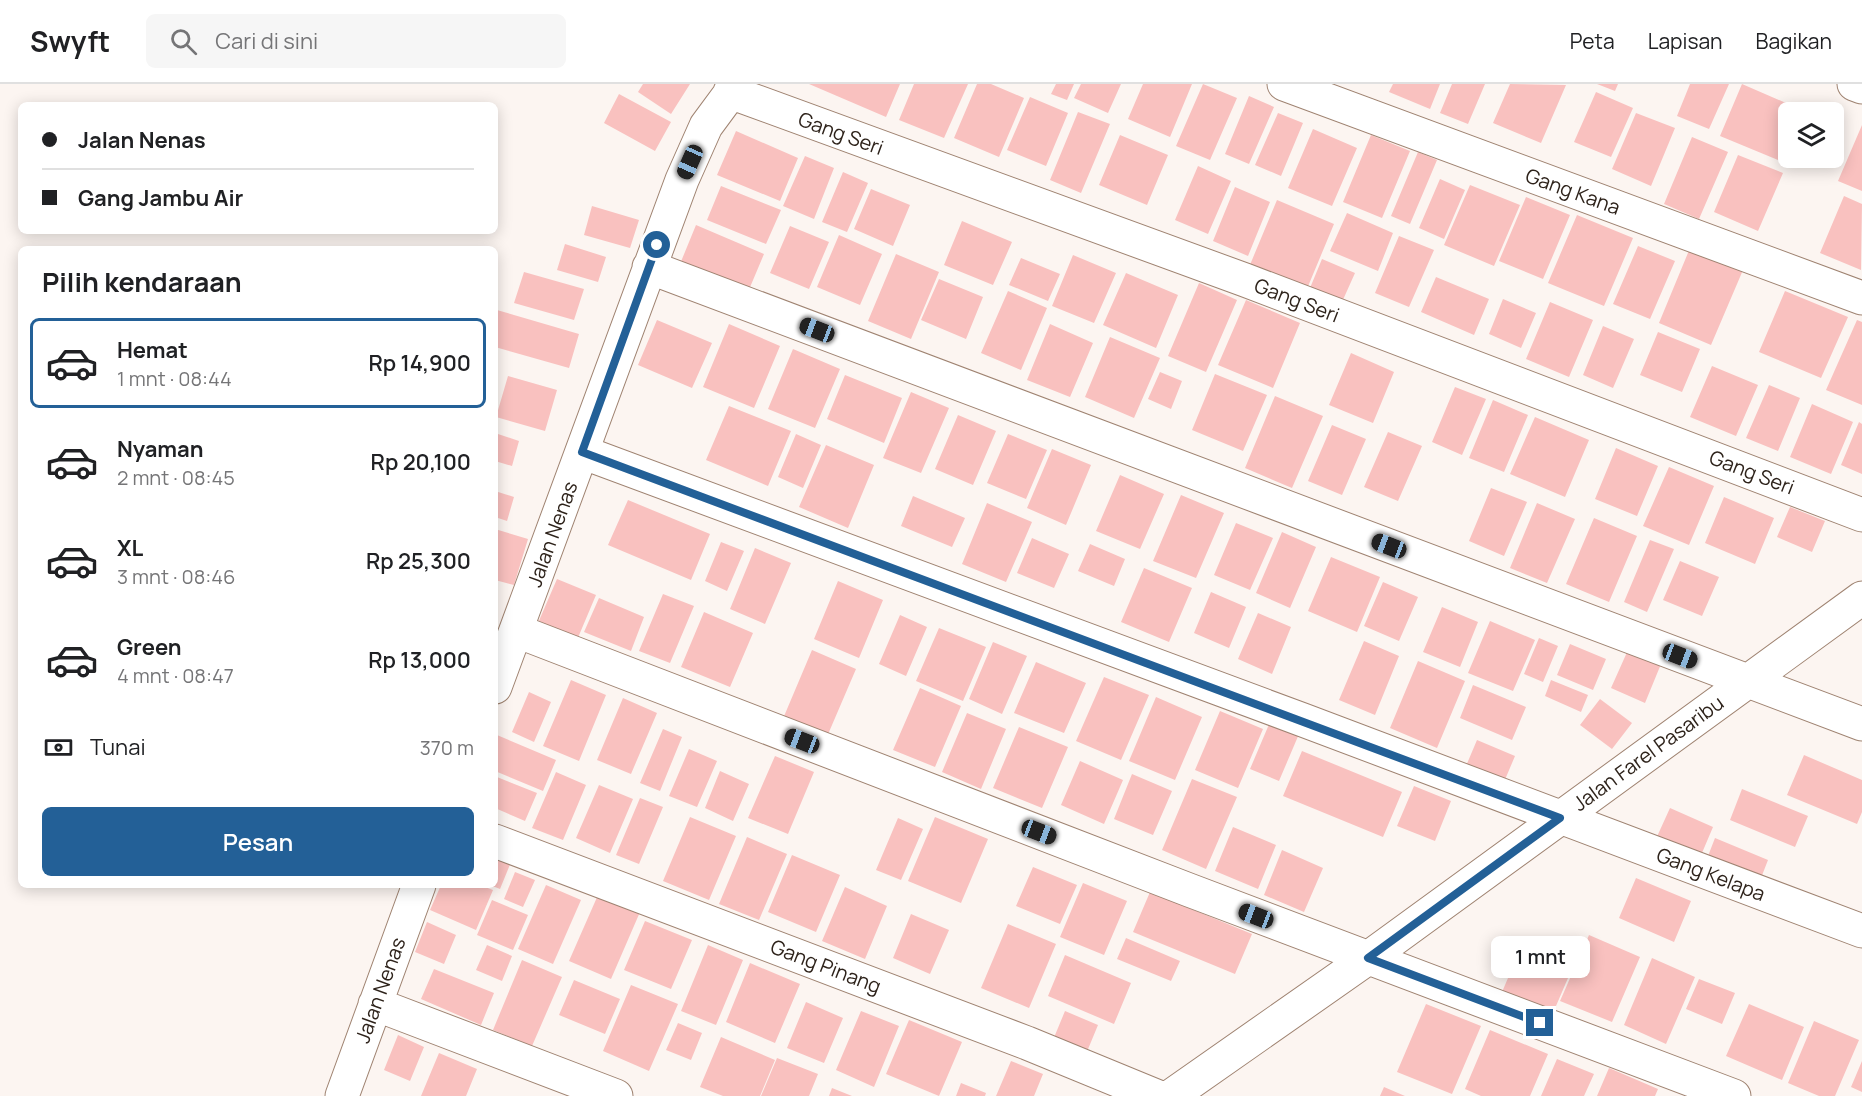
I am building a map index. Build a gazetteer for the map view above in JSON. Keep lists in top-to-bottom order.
{
  "streets": {
    "street": [
      "Gang Seri",
      "Gang Kana",
      "Jalan Nenas",
      "Jalan Farel Pasaribu",
      "Gang Kelapa",
      "Gang Pinang"
    ]
  },
  "crossings": [
    ["Gang Seri", "Jalan Nenas"],
    ["Jalan Nenas", "Gang Kelapa"],
    ["Jalan Farel Pasaribu", "Gang Kelapa"]
  ],
  "page": {
    "header": "Swyft",
    "search": "Cari di sini",
    "nav": ["Peta", "Lapisan", "Bagikan"],
    "banner": ["Jalan Nenas", "Gang Jambu Air"],
    "heading": "Pilih kendaraan",
    "list": [
      {
        "name": "Hemat",
        "note": "1 mnt · 08:44",
        "value": "Rp 14,900"
      },
      {
        "name": "Nyaman",
        "note": "2 mnt · 08:45",
        "value": "Rp 20,100"
      },
      {
        "name": "XL",
        "note": "3 mnt · 08:46",
        "value": "Rp 25,300"
      },
      {
        "name": "Green",
        "note": "4 mnt · 08:47",
        "value": "Rp 13,000"
      }
    ],
    "pay": ["Tunai", "370 m"],
    "buttons": "Pesan",
    "bubble": "1 mnt"
  }
}
